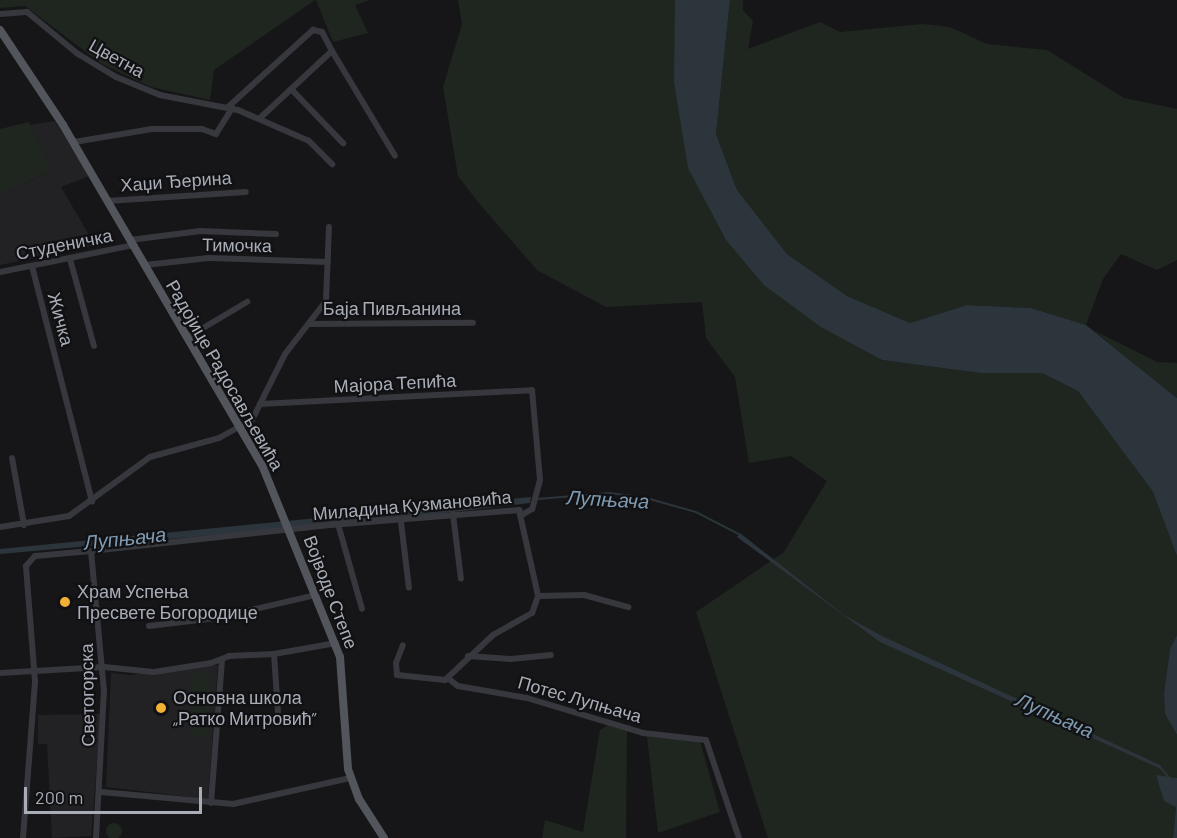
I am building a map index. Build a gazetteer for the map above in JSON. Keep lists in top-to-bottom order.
{
  "streets": {
    "main road": ["Радојице Радосављевића", "Војводе Степе"],
    "street": [
      "Цветна",
      "Хаџи Ђерина",
      "Студеничка",
      "Тимочка",
      "Баја Пивљанина",
      "Жичка",
      "Мајора Тепића",
      "Миладина Кузмановића",
      "Светогорска",
      "Потес Лупњача"
    ]
  },
  "crossings": [
    ["Хаџи Ђерина", "Радојице Радосављевића"],
    ["Студеничка", "Жичка"],
    ["Студеничка", "Радојице Радосављевића"],
    ["Тимочка", "Радојице Радосављевића"],
    ["Радојице Радосављевића", "Миладина Кузмановића"],
    ["Радојице Радосављевића", "Војводе Степе"],
    ["Мајора Тепића", "Миладина Кузмановића"],
    ["Миладина Кузмановића", "Војводе Степе"],
    ["Миладина Кузмановића", "Светогорска"]
  ],
  "water": ["Лупњача"],
  "places": ["Храм Успења Пресвете Богородице", "Основна школа „Ратко Митровић”"],
  "scale_bar": "200 m"
}
